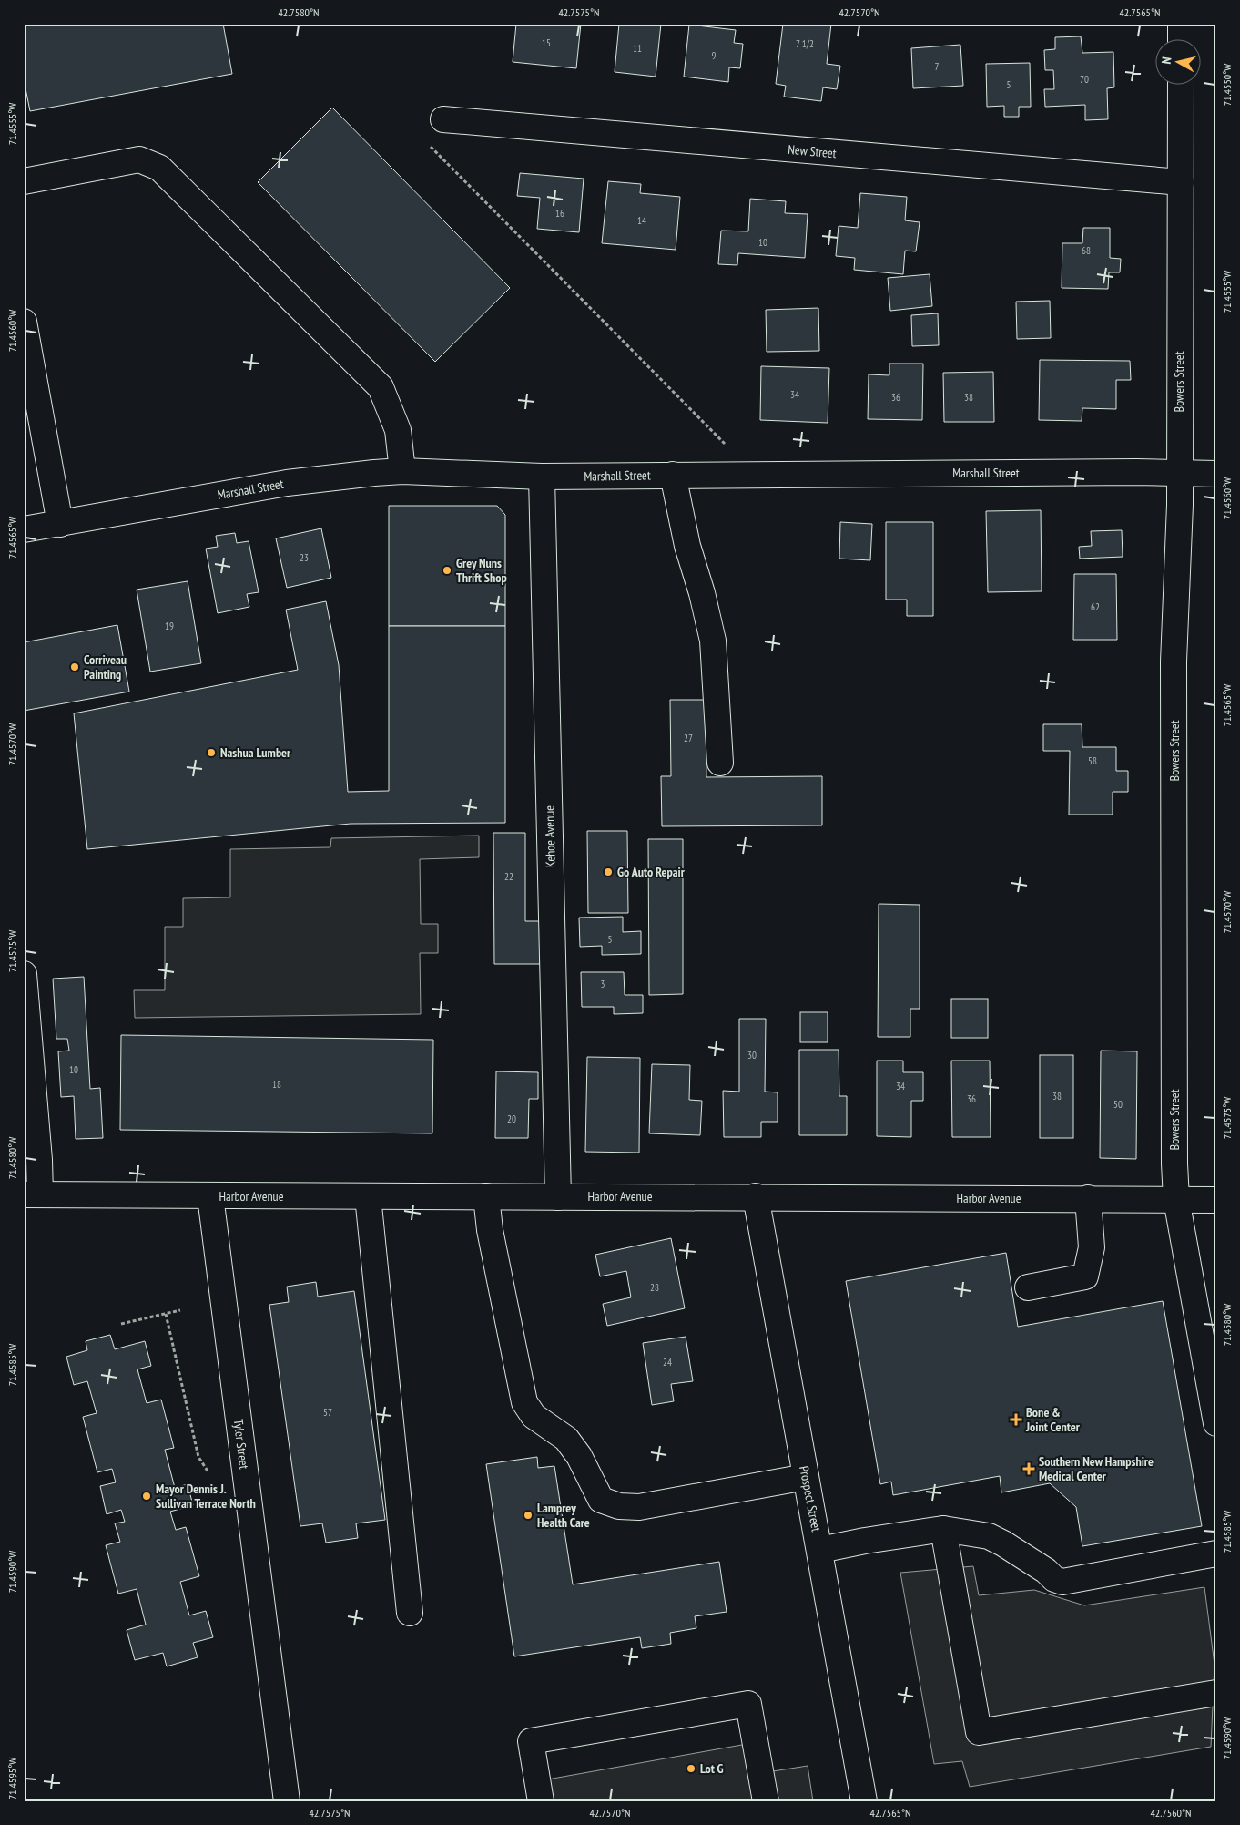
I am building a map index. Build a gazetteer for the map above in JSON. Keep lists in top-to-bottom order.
{
  "streets": {
    "street": [
      "New Street",
      "Bowers Street",
      "Marshall Street",
      "Kehoe Avenue",
      "Harbor Avenue",
      "Tyler Street",
      "Prospect Street"
    ]
  },
  "crossings": [
    ["New Street", "Bowers Street"],
    ["Bowers Street", "Marshall Street"],
    ["Bowers Street", "Harbor Avenue"],
    ["Marshall Street", "Kehoe Avenue"],
    ["Kehoe Avenue", "Harbor Avenue"],
    ["Harbor Avenue", "Tyler Street"],
    ["Harbor Avenue", "Prospect Street"]
  ],
  "places": {
    "other": [
      "Grey Nuns Thrift Shop",
      "Corriveau Painting",
      "Nashua Lumber",
      "Go Auto Repair",
      "Mayor Dennis J. Sullivan Terrace North",
      "Lamprey Health Care",
      "Lot G"
    ],
    "health": ["Bone & Joint Center", "Southern New Hampshire Medical Center"]
  },
  "house_numbers": [
    "15",
    "7 1/2",
    "11",
    "9",
    "7",
    "70",
    "5",
    "16",
    "14",
    "10",
    "68",
    "34",
    "36",
    "38",
    "23",
    "62",
    "19",
    "27",
    "58",
    "22",
    "5",
    "3",
    "30",
    "10",
    "18",
    "34",
    "38",
    "36",
    "50",
    "20",
    "28",
    "24",
    "57"
  ],
  "north": "left",
  "coordinates": [
    "42.7580°N",
    "42.7575°N",
    "42.7570°N",
    "42.7565°N",
    "71.4550°W",
    "71.4555°W",
    "71.4560°W",
    "71.4565°W",
    "71.4570°W",
    "71.4575°W",
    "71.4580°W",
    "71.4585°W",
    "71.4590°W",
    "71.4595°W",
    "42.7560°N"
  ]
}
